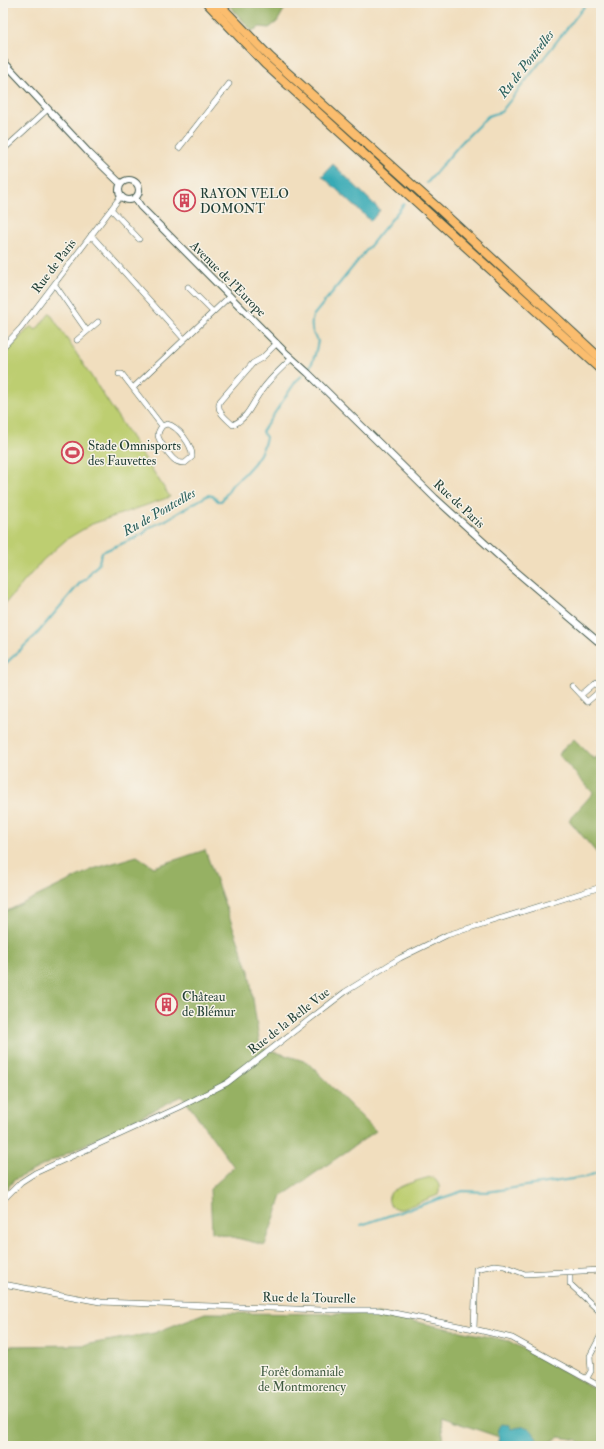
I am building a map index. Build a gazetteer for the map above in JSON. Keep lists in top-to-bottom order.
{
  "streets": {
    "street": [
      "Rue de Paris",
      "Avenue de l'Europe",
      "Rue de la Belle Vue",
      "Rue de la Tourelle"
    ]
  },
  "crossings": [
    ["Rue de Paris", "Avenue de l'Europe"]
  ],
  "water": ["Ru de Pontcelles"],
  "parks": ["Forêt domaniale de Montmorency"],
  "places": {
    "building": ["RAYON VELO DOMONT", "Château de Blémur"],
    "sports": ["Stade Omnisports des Fauvettes"]
  }
}
